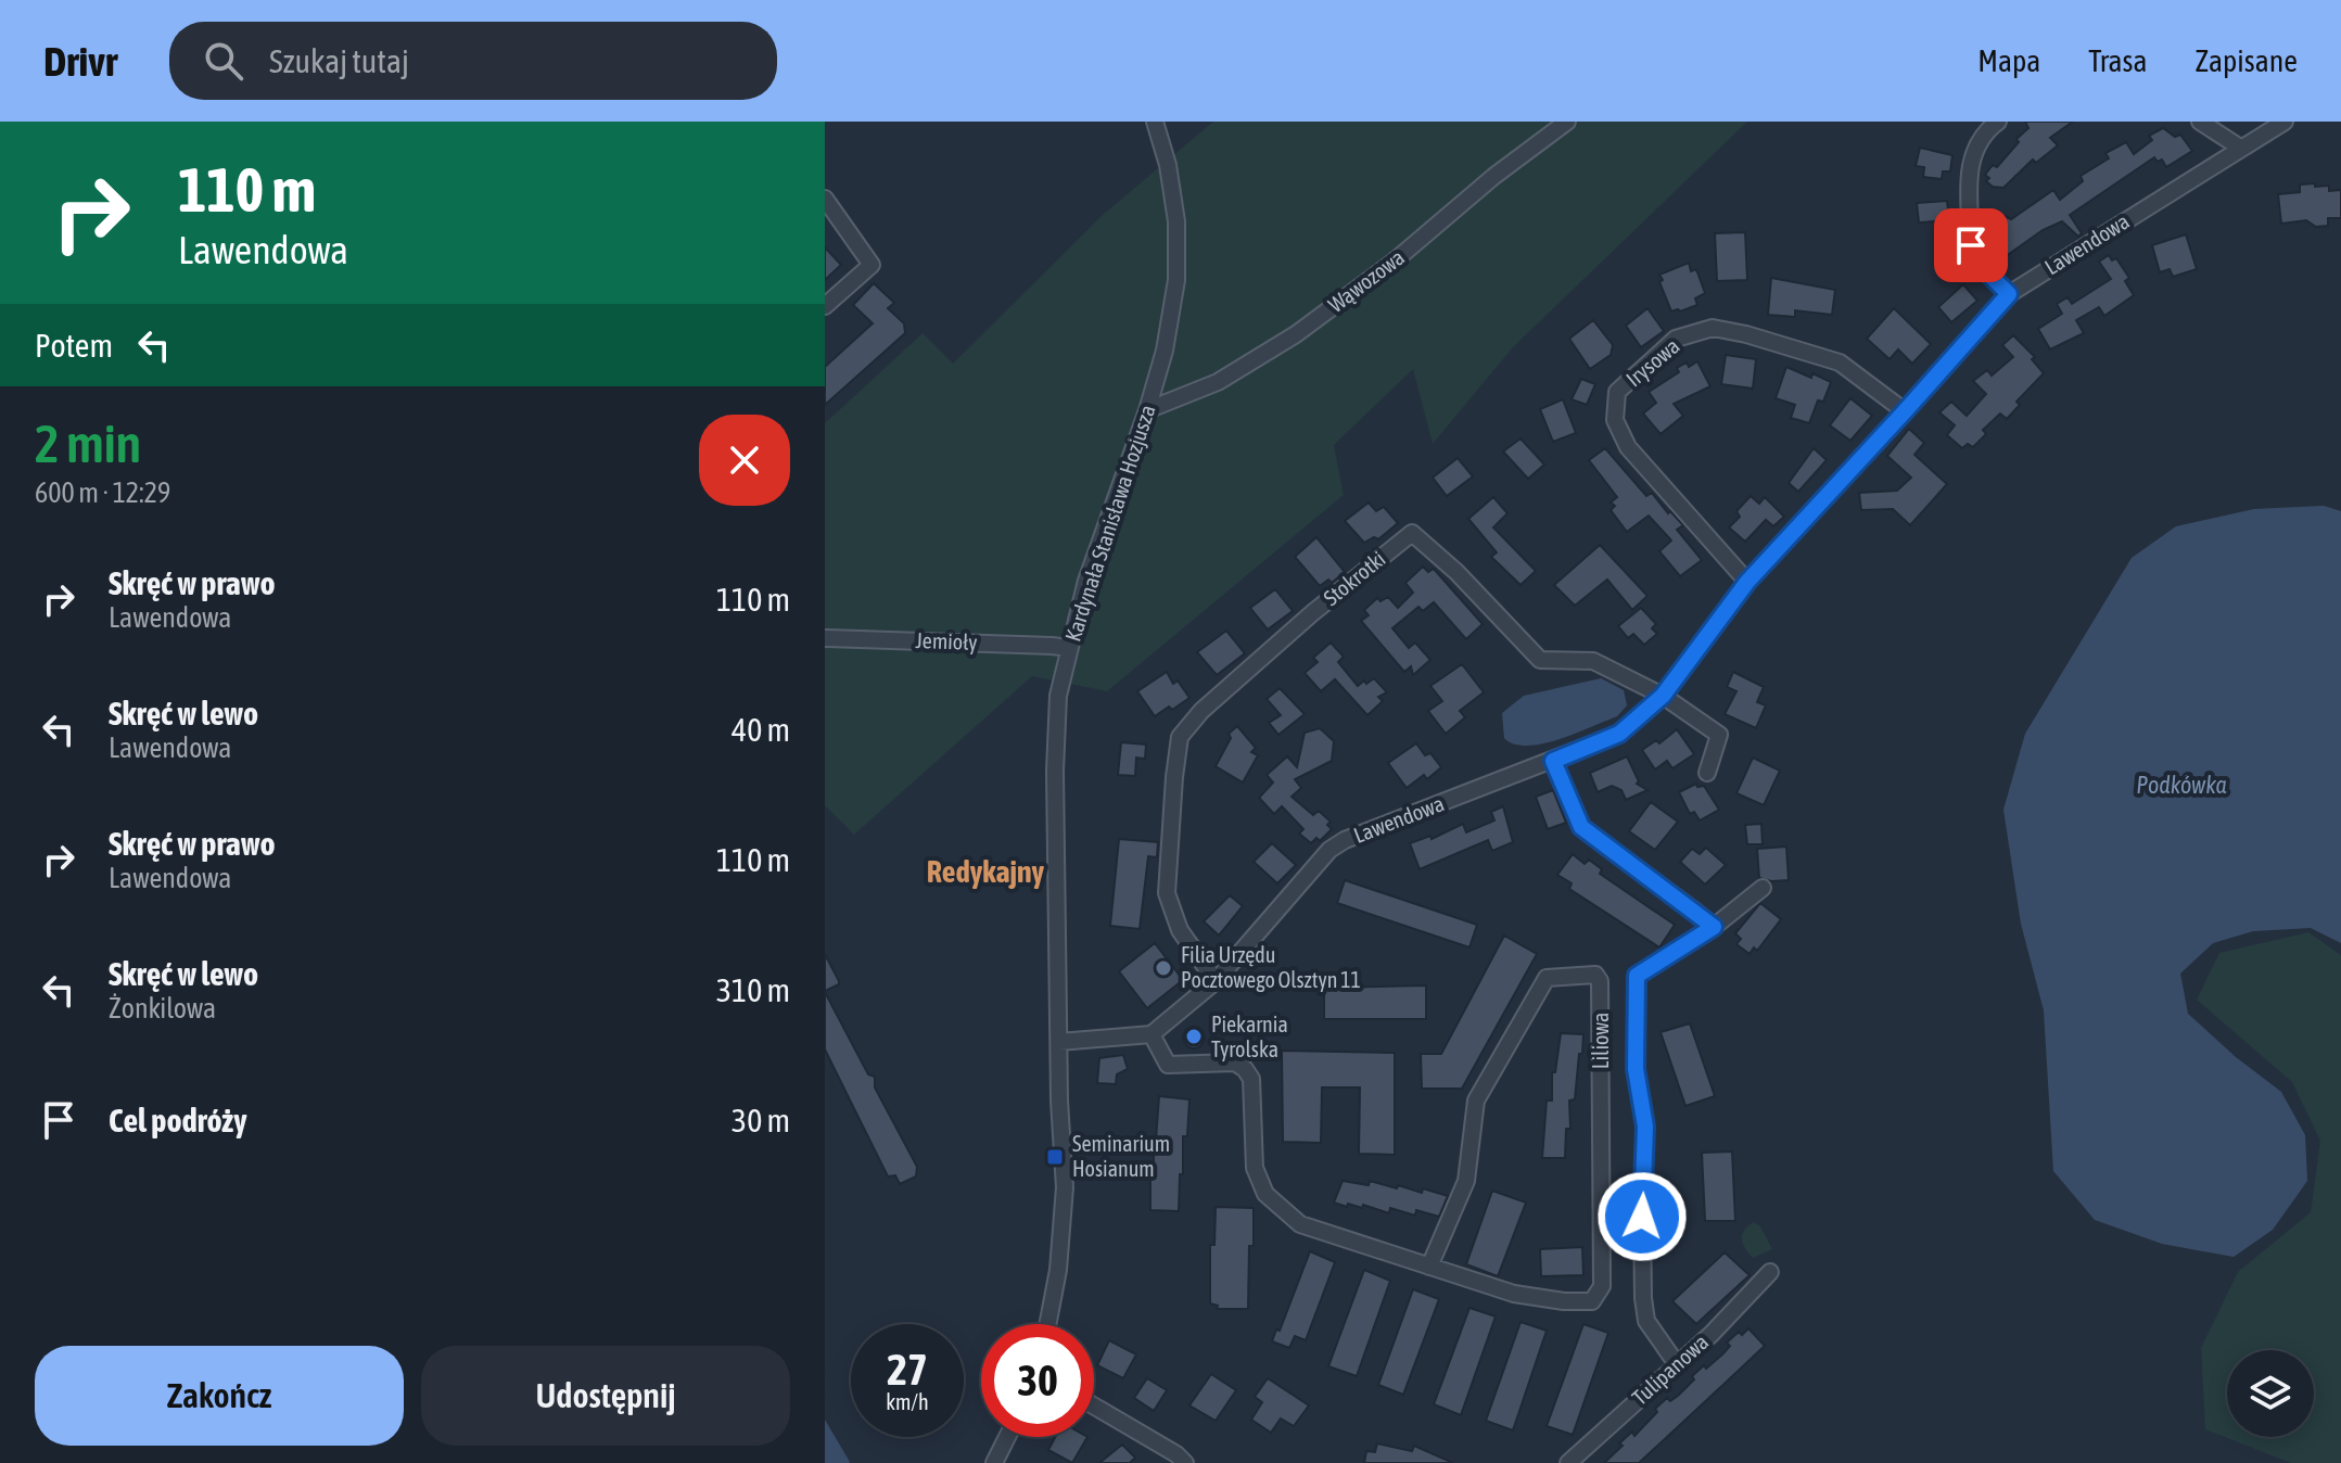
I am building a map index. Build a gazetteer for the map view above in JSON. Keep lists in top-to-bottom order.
{
  "streets": {
    "street": [
      "Lawendowa",
      "Wąwozowa",
      "Irysowa",
      "Kardynała Stanisława Hozjusza",
      "Stokrotki",
      "Jemioły",
      "Liliowa",
      "Tulipanowa"
    ]
  },
  "crossings": [
    ["Lawendowa", "Irysowa"],
    ["Lawendowa", "Stokrotki"],
    ["Lawendowa", "Liliowa"],
    ["Wąwozowa", "Kardynała Stanisława Hozjusza"],
    ["Kardynała Stanisława Hozjusza", "Jemioły"]
  ],
  "districts": ["Redykajny"],
  "water": ["Podkówka"],
  "places": {
    "other": ["Filia Urzędu Pocztowego Olsztyn 11", "Piekarnia Tyrolska"],
    "transit": ["Seminarium Hosianum"]
  },
  "page": {
    "header": "Drivr",
    "search": "Szukaj tutaj",
    "nav": ["Mapa", "Trasa", "Zapisane"],
    "turn": ["110 m", "Lawendowa"],
    "then": "Potem",
    "heading": ["2 min", "600 m · 12:29"],
    "list": [
      {
        "name": "Skręć w prawo",
        "note": "Lawendowa",
        "value": "110 m"
      },
      {
        "name": "Skręć w lewo",
        "note": "Lawendowa",
        "value": "40 m"
      },
      {
        "name": "Skręć w prawo",
        "note": "Lawendowa",
        "value": "110 m"
      },
      {
        "name": "Skręć w lewo",
        "note": "Żonkilowa",
        "value": "310 m"
      },
      {
        "name": "Cel podróży",
        "value": "30 m"
      }
    ],
    "speed": "27 km/h",
    "limit": "30",
    "buttons": ["Zakończ", "Udostępnij"]
  }
}
